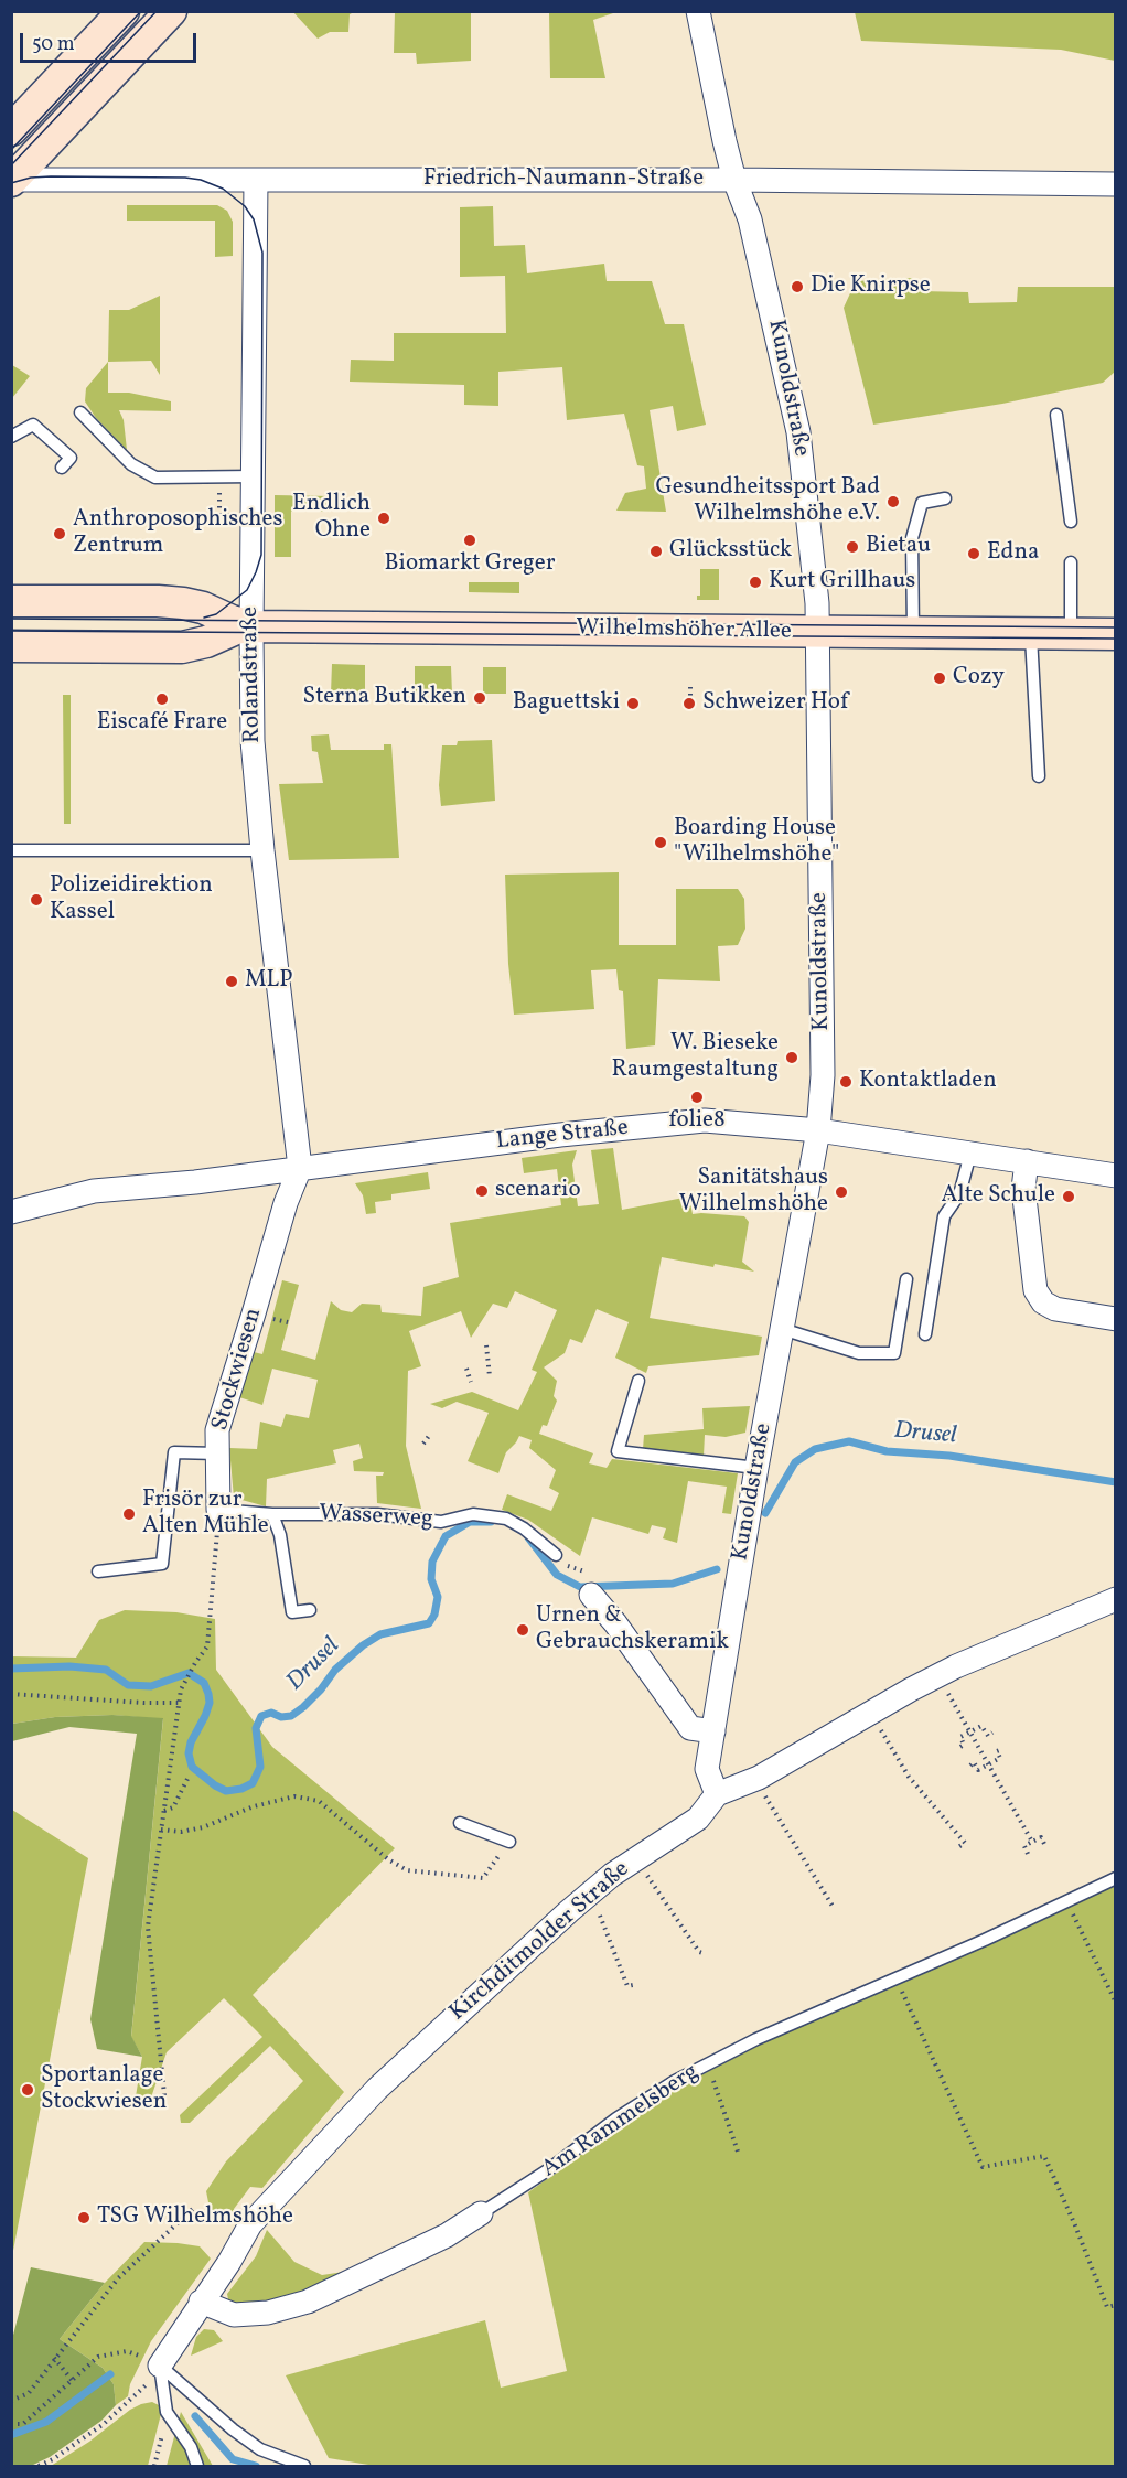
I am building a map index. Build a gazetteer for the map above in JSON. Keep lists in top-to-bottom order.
{
  "streets": {
    "main road": ["Wilhelmshöher Allee"],
    "street": [
      "Friedrich-Naumann-Straße",
      "Kunoldstraße",
      "Rolandstraße",
      "Lange Straße",
      "Stockwiesen",
      "Kirchditmolder Straße",
      "Am Rammelsberg"
    ],
    "lane": ["Wasserweg"]
  },
  "crossings": [
    ["Friedrich-Naumann-Straße", "Kunoldstraße"],
    ["Friedrich-Naumann-Straße", "Rolandstraße"],
    ["Kunoldstraße", "Wilhelmshöher Allee"],
    ["Kunoldstraße", "Lange Straße"],
    ["Kunoldstraße", "Kirchditmolder Straße"],
    ["Wilhelmshöher Allee", "Rolandstraße"],
    ["Rolandstraße", "Lange Straße"],
    ["Rolandstraße", "Stockwiesen"],
    ["Lange Straße", "Stockwiesen"],
    ["Stockwiesen", "Wasserweg"],
    ["Kirchditmolder Straße", "Am Rammelsberg"]
  ],
  "water": ["Drusel"],
  "places": [
    "Die Knirpse",
    "Gesundheitssport Bad Wilhelmshöhe e.V.",
    "Endlich Ohne",
    "Anthroposophisches Zentrum",
    "Biomarkt Greger",
    "Bietau",
    "Glücksstück",
    "Edna",
    "Kurt Grillhaus",
    "Cozy",
    "Sterna Butikken",
    "Eiscafé Frare",
    "Baguettski",
    "Schweizer Hof",
    "Boarding House \"Wilhelmshöhe\"",
    "Polizeidirektion Kassel",
    "MLP",
    "W. Bieseke Raumgestaltung",
    "Kontaktladen",
    "folie8",
    "scenario",
    "Sanitätshaus Wilhelmshöhe",
    "Alte Schule",
    "Frisör zur Alten Mühle",
    "Urnen & Gebrauchskeramik",
    "Sportanlage Stockwiesen",
    "TSG Wilhelmshöhe"
  ],
  "scale_bar": "50 m"
}
